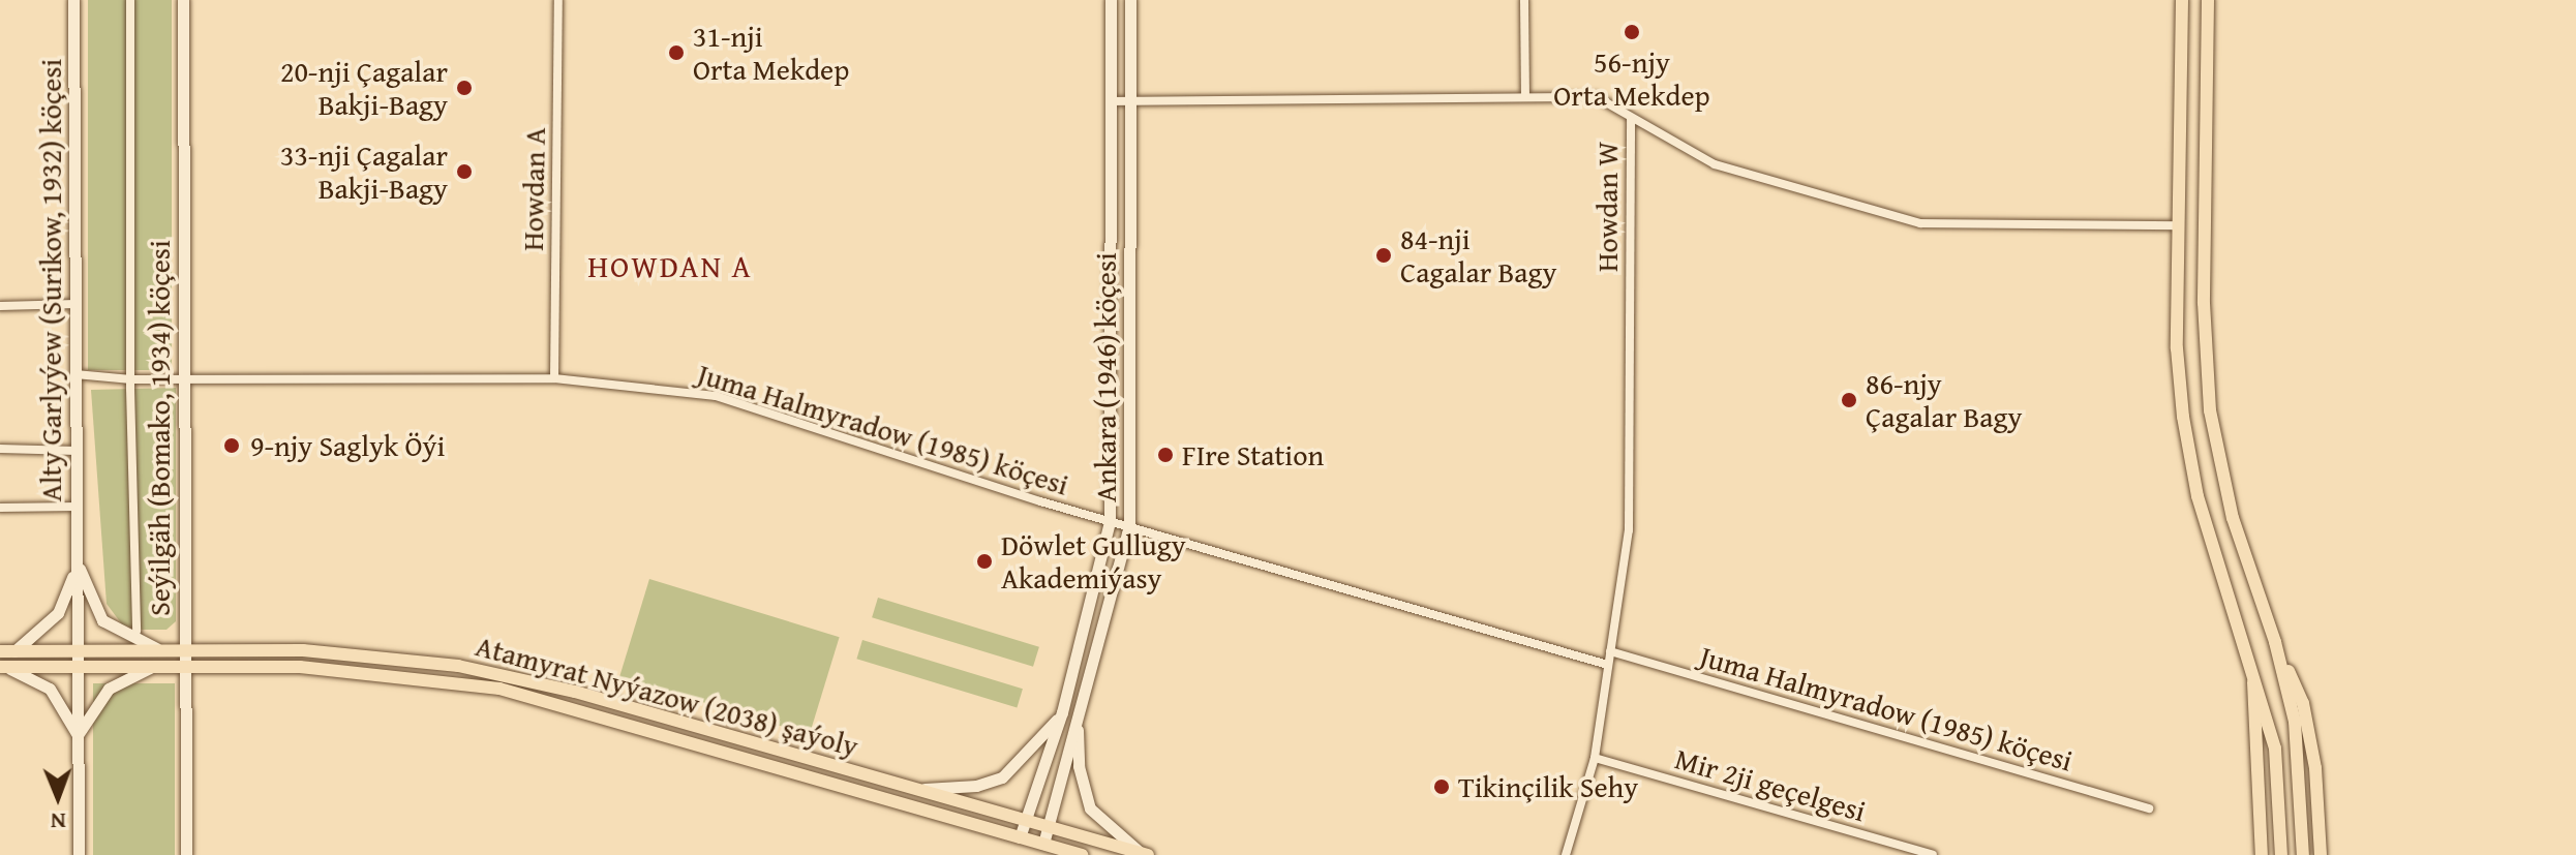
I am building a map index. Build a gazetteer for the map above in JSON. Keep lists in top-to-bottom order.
{
  "streets": {
    "main road": ["Atamyrat Nyýazow (2038) şaýoly"],
    "street": [
      "Howdan A",
      "Howdan W",
      "Alty Garlyýew (Surikow, 1932) köçesi",
      "Ankara (1946) köçesi",
      "Seýilgäh (Bomako, 1934) köçesi",
      "Juma Halmyradow (1985) köçesi",
      "Mir 2ji geçelgesi"
    ]
  },
  "crossings": [
    ["Howdan A", "Juma Halmyradow (1985) köçesi"],
    ["Howdan W", "Juma Halmyradow (1985) köçesi"],
    ["Howdan W", "Mir 2ji geçelgesi"],
    ["Alty Garlyýew (Surikow, 1932) köçesi", "Juma Halmyradow (1985) köçesi"],
    ["Alty Garlyýew (Surikow, 1932) köçesi", "Atamyrat Nyýazow (2038) şaýoly"],
    ["Ankara (1946) köçesi", "Juma Halmyradow (1985) köçesi"],
    ["Ankara (1946) köçesi", "Atamyrat Nyýazow (2038) şaýoly"],
    ["Seýilgäh (Bomako, 1934) köçesi", "Juma Halmyradow (1985) köçesi"],
    ["Seýilgäh (Bomako, 1934) köçesi", "Atamyrat Nyýazow (2038) şaýoly"]
  ],
  "districts": ["HOWDAN A"],
  "places": [
    "56-njy Orta Mekdep",
    "31-nji Orta Mekdep",
    "20-nji Çagalar Bakji-Bagy",
    "33-nji Çagalar Bakji-Bagy",
    "84-nji Cagalar Bagy",
    "86-njy Çagalar Bagy",
    "9-njy Saglyk Öýi",
    "FIre Station",
    "Döwlet Gullugy Akademiýasy",
    "Tikinçilik Sehy"
  ],
  "north": "bottom"
}
